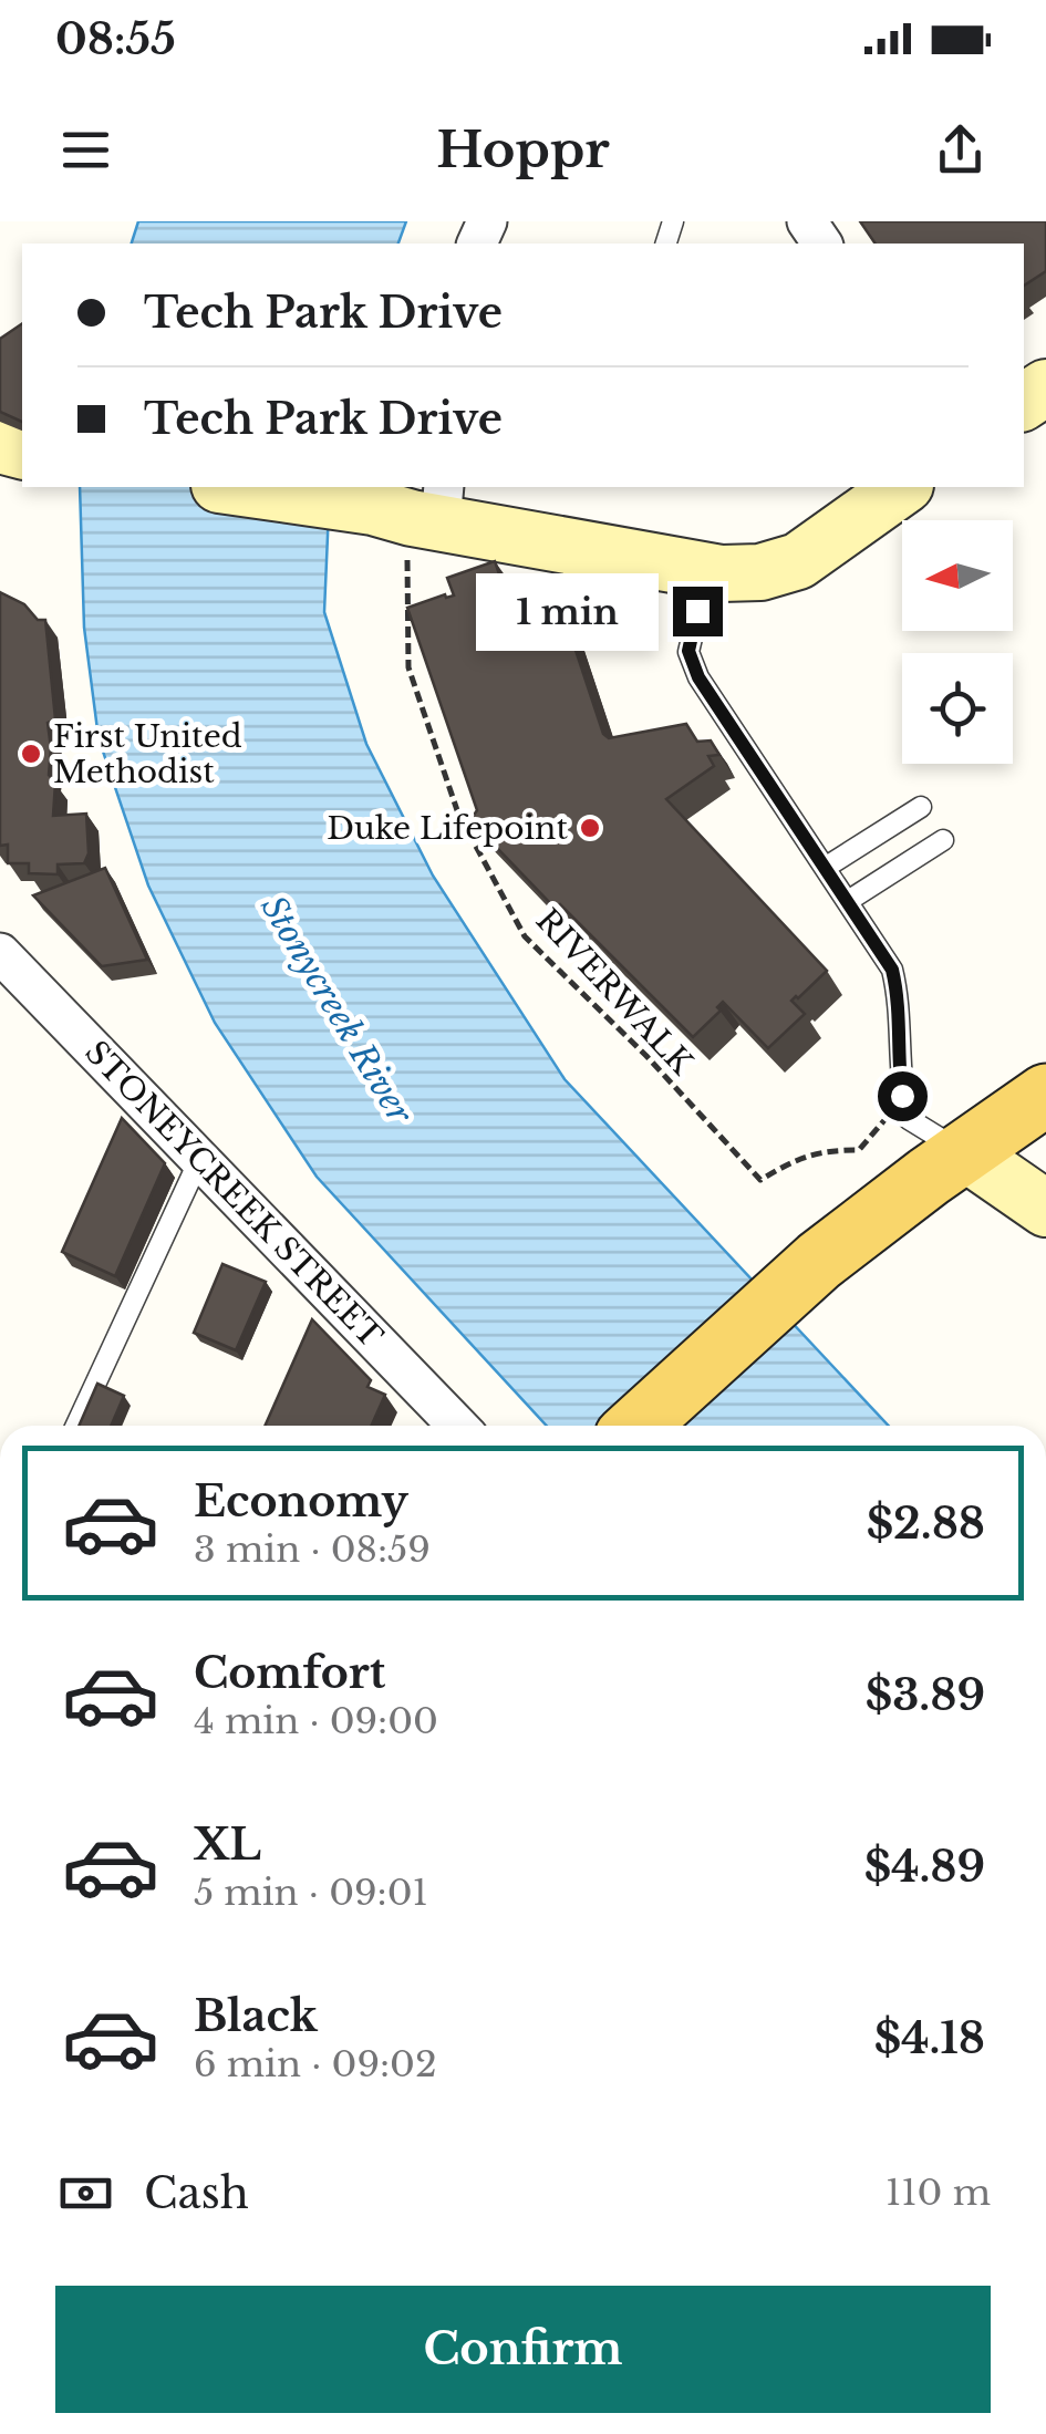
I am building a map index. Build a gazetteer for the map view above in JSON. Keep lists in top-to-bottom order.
{
  "streets": {
    "street": ["STONEYCREEK STREET"],
    "path": ["RIVERWALK"]
  },
  "water": ["Stonycreek River"],
  "places": ["First United Methodist", "Duke Lifepoint"],
  "north": "left",
  "page": {
    "status": "08:55",
    "header": "Hoppr",
    "banner": ["Tech Park Drive", "Tech Park Drive"],
    "bubble": "1 min",
    "list": [
      {
        "name": "Economy",
        "note": "3 min · 08:59",
        "value": "$2.88"
      },
      {
        "name": "Comfort",
        "note": "4 min · 09:00",
        "value": "$3.89"
      },
      {
        "name": "XL",
        "note": "5 min · 09:01",
        "value": "$4.89"
      },
      {
        "name": "Black",
        "note": "6 min · 09:02",
        "value": "$4.18"
      }
    ],
    "pay": ["Cash", "110 m"],
    "buttons": "Confirm"
  }
}
